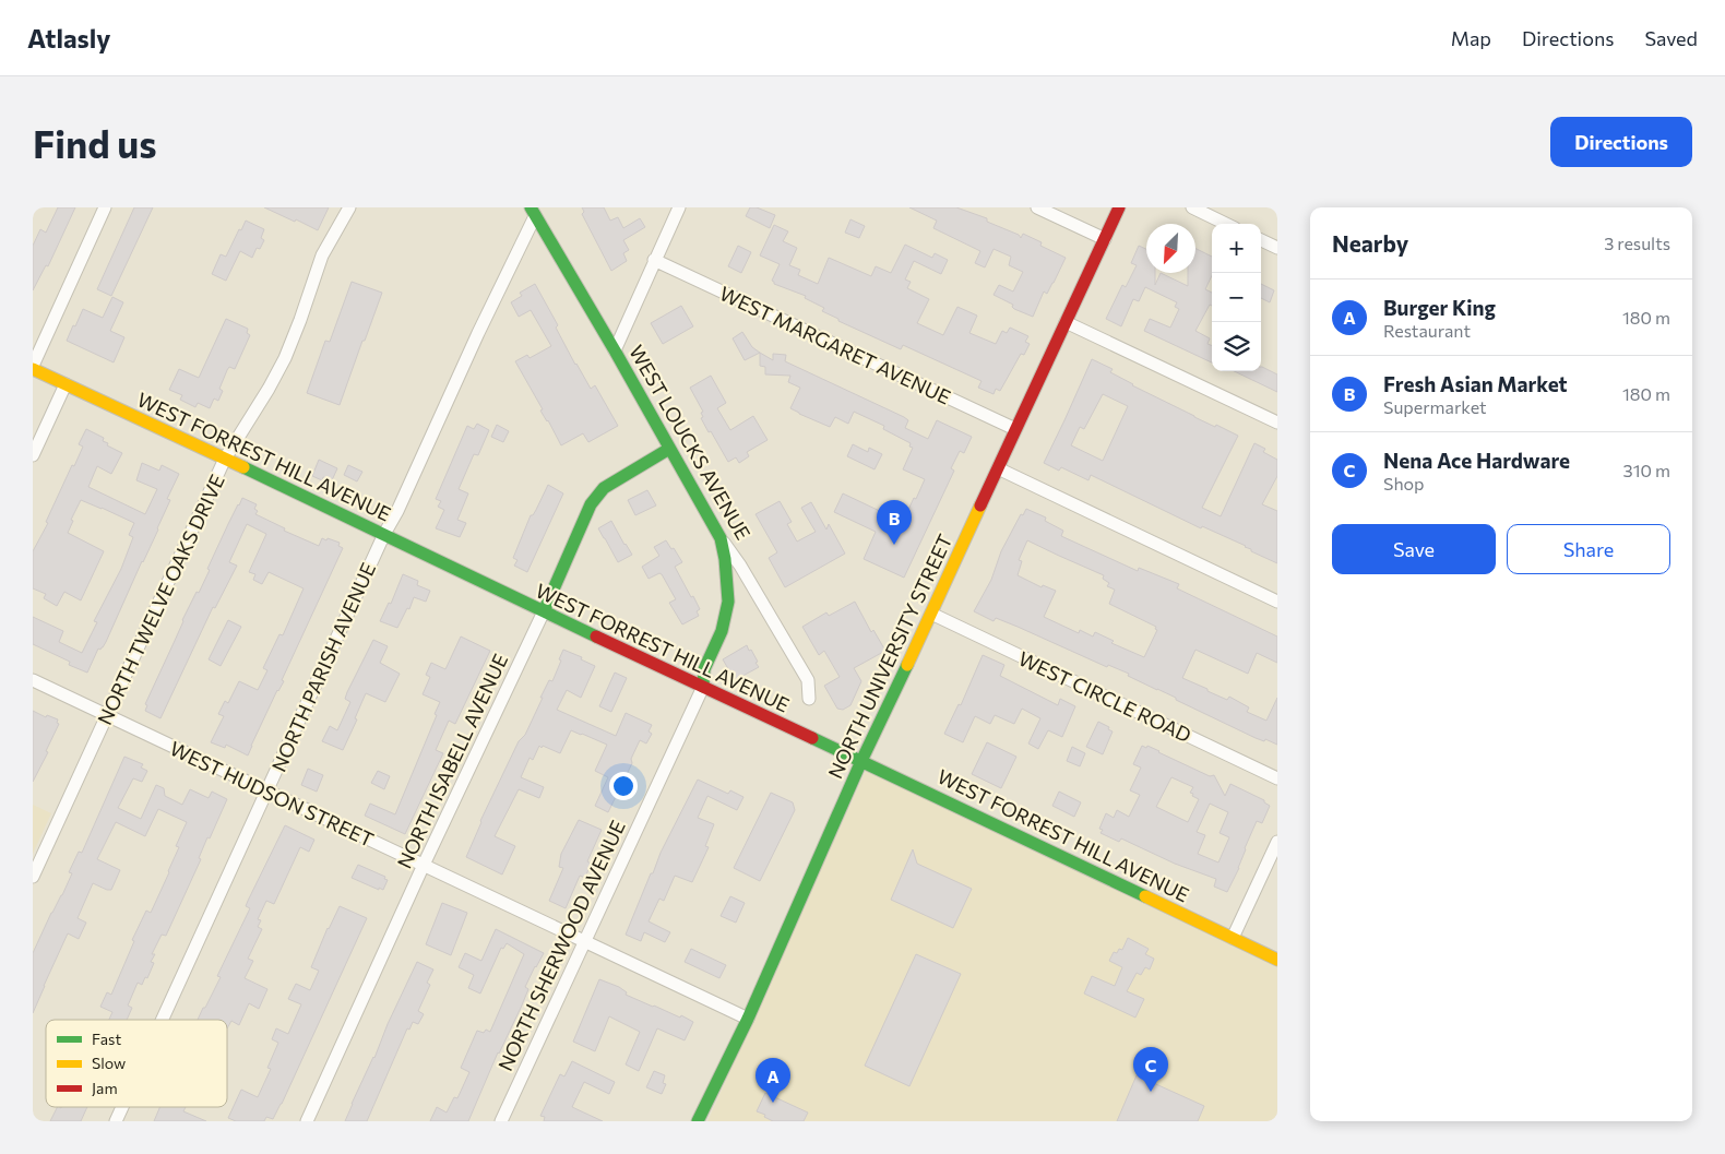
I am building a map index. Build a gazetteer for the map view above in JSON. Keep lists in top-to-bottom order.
{
  "streets": {
    "main road": [
      "WEST LOUCKS AVENUE",
      "WEST FORREST HILL AVENUE",
      "NORTH UNIVERSITY STREET",
      "NORTH ISABELL AVENUE",
      "NORTH SHERWOOD AVENUE"
    ],
    "street": [
      "WEST MARGARET AVENUE",
      "NORTH TWELVE OAKS DRIVE",
      "NORTH PARISH AVENUE",
      "WEST CIRCLE ROAD",
      "WEST HUDSON STREET"
    ]
  },
  "crossings": [
    ["WEST MARGARET AVENUE", "NORTH UNIVERSITY STREET"],
    ["WEST LOUCKS AVENUE", "NORTH PARISH AVENUE"],
    ["WEST LOUCKS AVENUE", "NORTH ISABELL AVENUE"],
    ["WEST LOUCKS AVENUE", "NORTH SHERWOOD AVENUE"],
    ["WEST FORREST HILL AVENUE", "NORTH TWELVE OAKS DRIVE"],
    ["WEST FORREST HILL AVENUE", "NORTH UNIVERSITY STREET"],
    ["WEST FORREST HILL AVENUE", "NORTH PARISH AVENUE"],
    ["WEST FORREST HILL AVENUE", "NORTH ISABELL AVENUE"],
    ["WEST FORREST HILL AVENUE", "NORTH SHERWOOD AVENUE"],
    ["NORTH TWELVE OAKS DRIVE", "WEST HUDSON STREET"],
    ["NORTH UNIVERSITY STREET", "WEST CIRCLE ROAD"],
    ["NORTH UNIVERSITY STREET", "WEST HUDSON STREET"],
    ["NORTH PARISH AVENUE", "WEST HUDSON STREET"],
    ["NORTH ISABELL AVENUE", "WEST HUDSON STREET"],
    ["WEST HUDSON STREET", "NORTH SHERWOOD AVENUE"]
  ],
  "legend": ["Fast", "Slow", "Jam"],
  "north": "bottom left",
  "page": {
    "header": "Atlasly",
    "nav": ["Map", "Directions", "Saved"],
    "buttons": [
      "Directions",
      ["Save", "Share"]
    ],
    "title": "Find us",
    "heading": ["Nearby", "3 results"],
    "map_buttons": ["+", "−"],
    "list": [
      {
        "mark": "A",
        "name": "Burger King",
        "note": "Restaurant",
        "value": "180 m"
      },
      {
        "mark": "B",
        "name": "Fresh Asian Market",
        "note": "Supermarket",
        "value": "180 m"
      },
      {
        "mark": "C",
        "name": "Nena Ace Hardware",
        "note": "Shop",
        "value": "310 m"
      }
    ],
    "pins": ["B", "C", "A"]
  }
}
